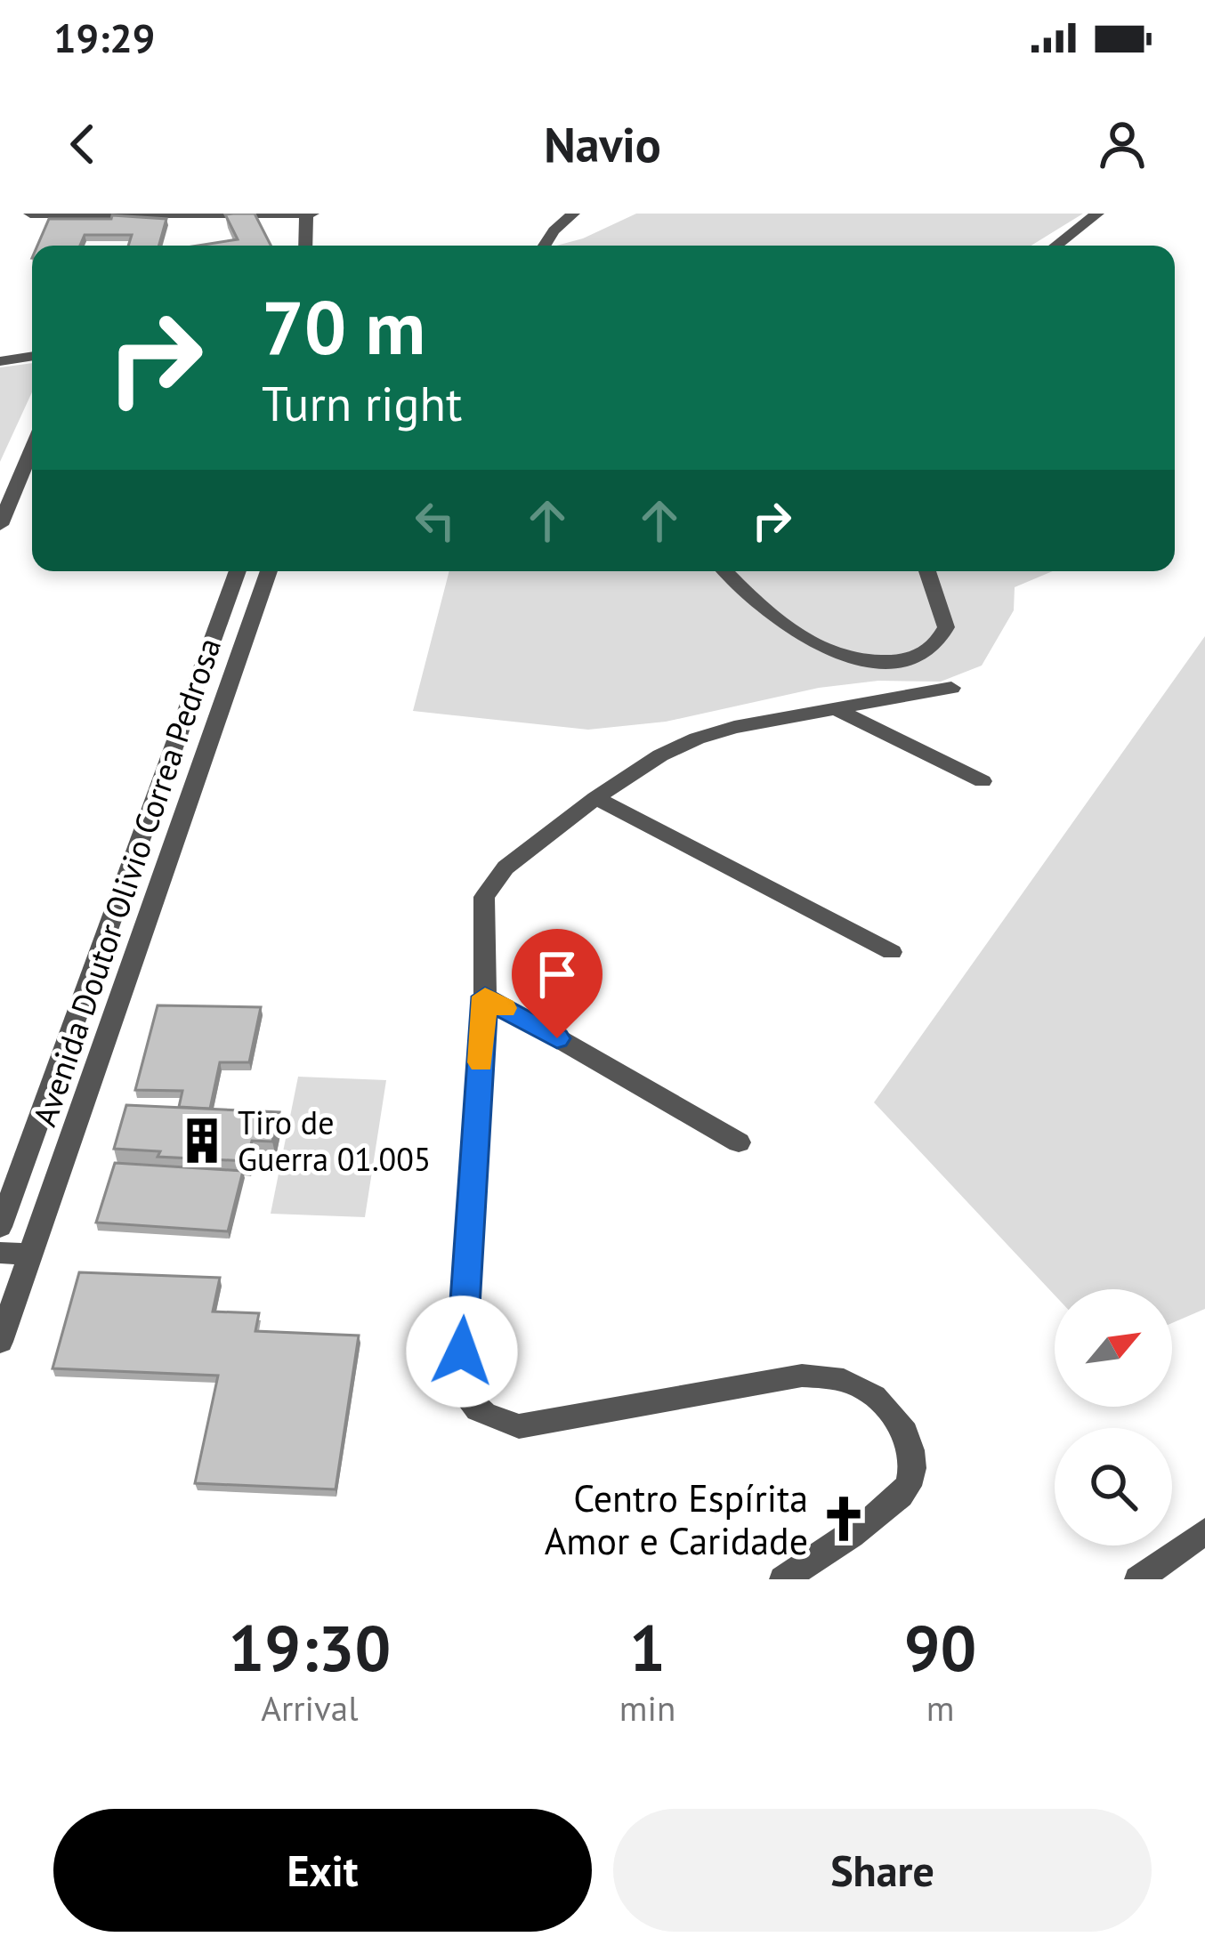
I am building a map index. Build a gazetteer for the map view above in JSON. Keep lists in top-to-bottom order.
{
  "streets": {
    "street": ["Avenida Doutor Olivio Correa Pedrosa"]
  },
  "places": {
    "building": ["Tiro de Guerra 01.005"],
    "church": ["Centro Espírita Amor e Caridade"]
  },
  "north": "top right",
  "page": {
    "status": "19:29",
    "header": "Navio",
    "turn": ["70 m", "Turn right"],
    "eta": [
      "19:30",
      "Arrival",
      "1",
      "min",
      "90",
      "m"
    ],
    "buttons": ["Exit", "Share"]
  }
}
